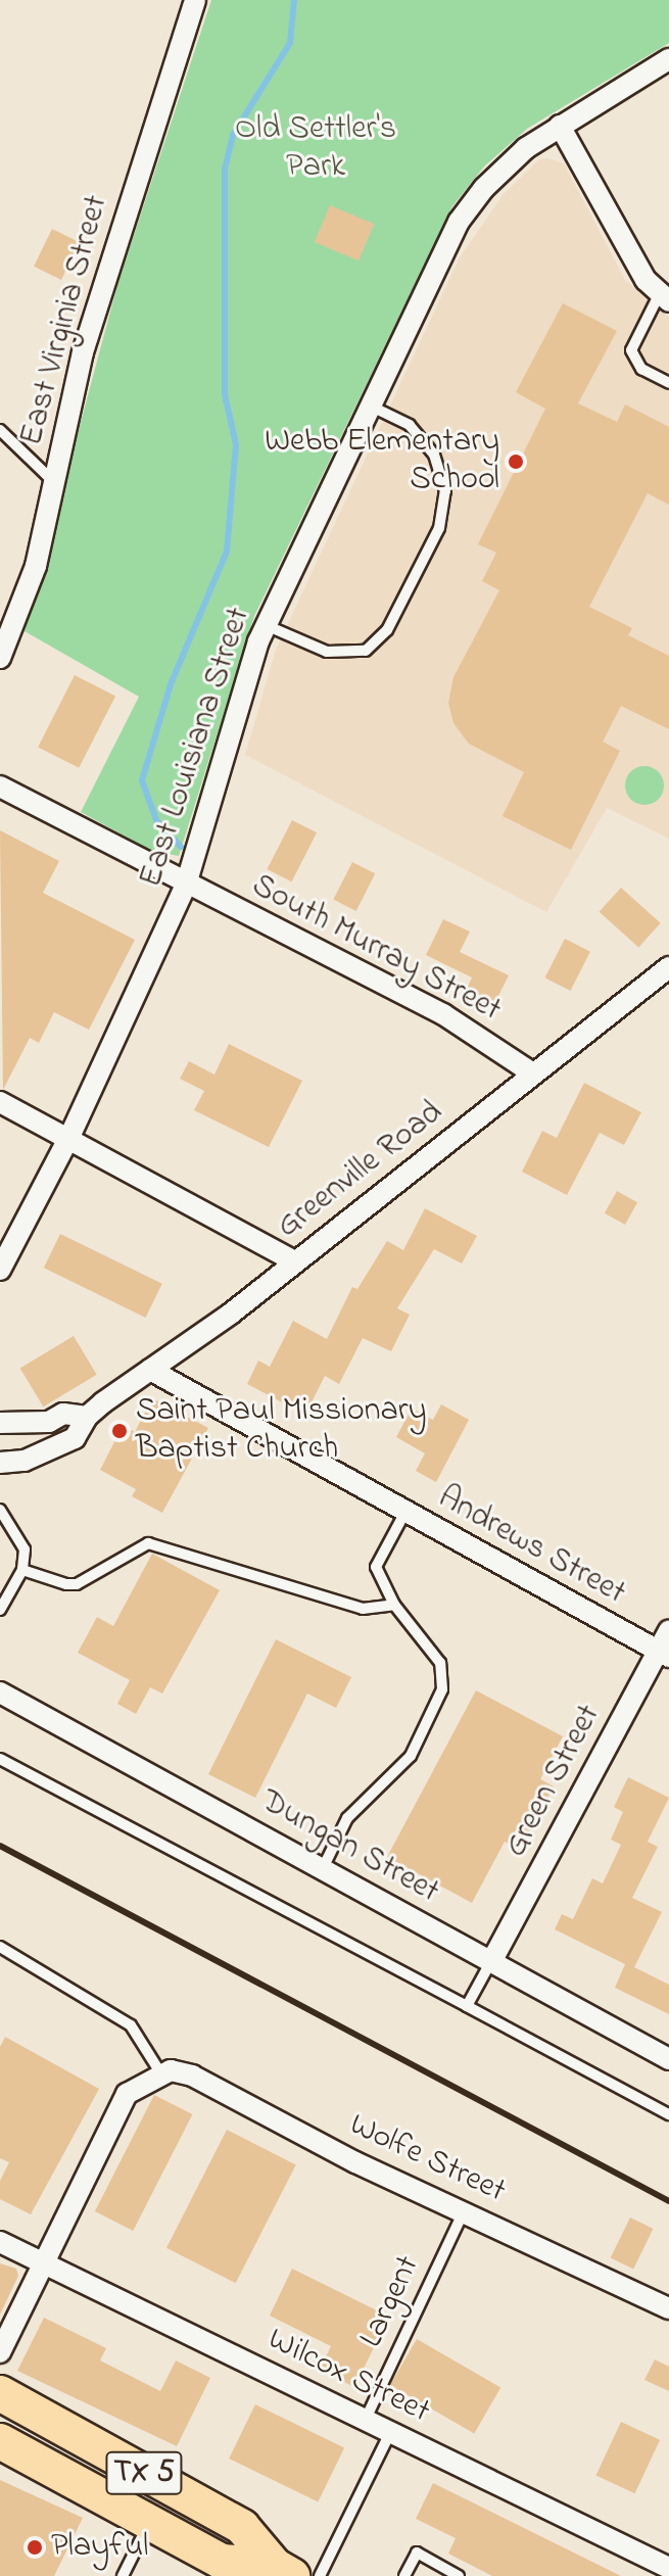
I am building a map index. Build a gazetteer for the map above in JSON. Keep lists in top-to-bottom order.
{
  "streets": {
    "main road": ["TX 5"],
    "street": [
      "East Virginia Street",
      "East Louisiana Street",
      "South Murray Street",
      "Greenville Road",
      "Andrews Street",
      "Green Street",
      "Dungan Street",
      "Wolfe Street",
      "Wilcox Street"
    ],
    "lane": ["Largent"]
  },
  "crossings": [
    ["East Louisiana Street", "South Murray Street"],
    ["South Murray Street", "Greenville Road"],
    ["Greenville Road", "Andrews Street"],
    ["Andrews Street", "Green Street"],
    ["Green Street", "Dungan Street"],
    ["Wolfe Street", "Largent"],
    ["Largent", "Wilcox Street"]
  ],
  "parks": ["Old Settler's Park"],
  "places": ["Webb Elementary School", "Saint Paul Missionary Baptist Church", "Playful"]
}
